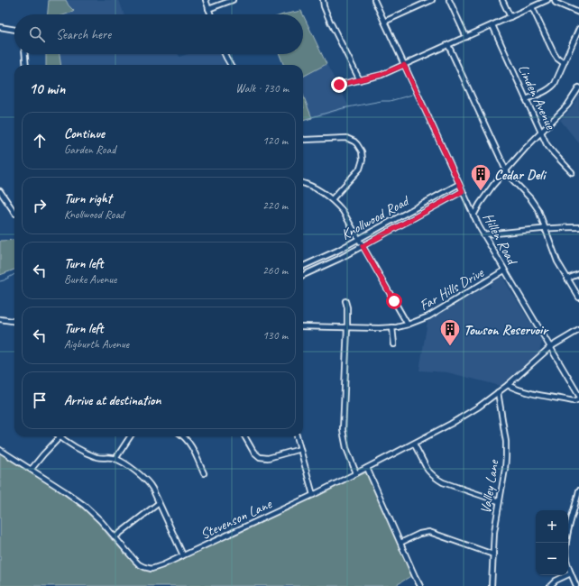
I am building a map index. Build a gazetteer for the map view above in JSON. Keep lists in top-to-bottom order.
{
  "streets": {
    "street": [
      "Linden Avenue",
      "Knollwood Road",
      "Hillen Road",
      "Far Hills Drive",
      "Valley Lane",
      "Stevenson Lane"
    ]
  },
  "crossings": [
    ["Linden Avenue", "Hillen Road"],
    ["Hillen Road", "Far Hills Drive"],
    ["Hillen Road", "Stevenson Lane"],
    ["Valley Lane", "Stevenson Lane"]
  ],
  "places": {
    "building": ["Cedar Deli", "Towson Reservoir"]
  },
  "page": {
    "search": "Search here",
    "heading": ["10 min", "Walk · 730 m"],
    "list": [
      ["Continue", "Garden Road", "120 m"],
      ["Turn right", "Knollwood Road", "220 m"],
      ["Turn left", "Burke Avenue", "260 m"],
      ["Turn left", "Aigburth Avenue", "130 m"],
      "Arrive at destination"
    ],
    "map_buttons": ["+", "−"]
  }
}
